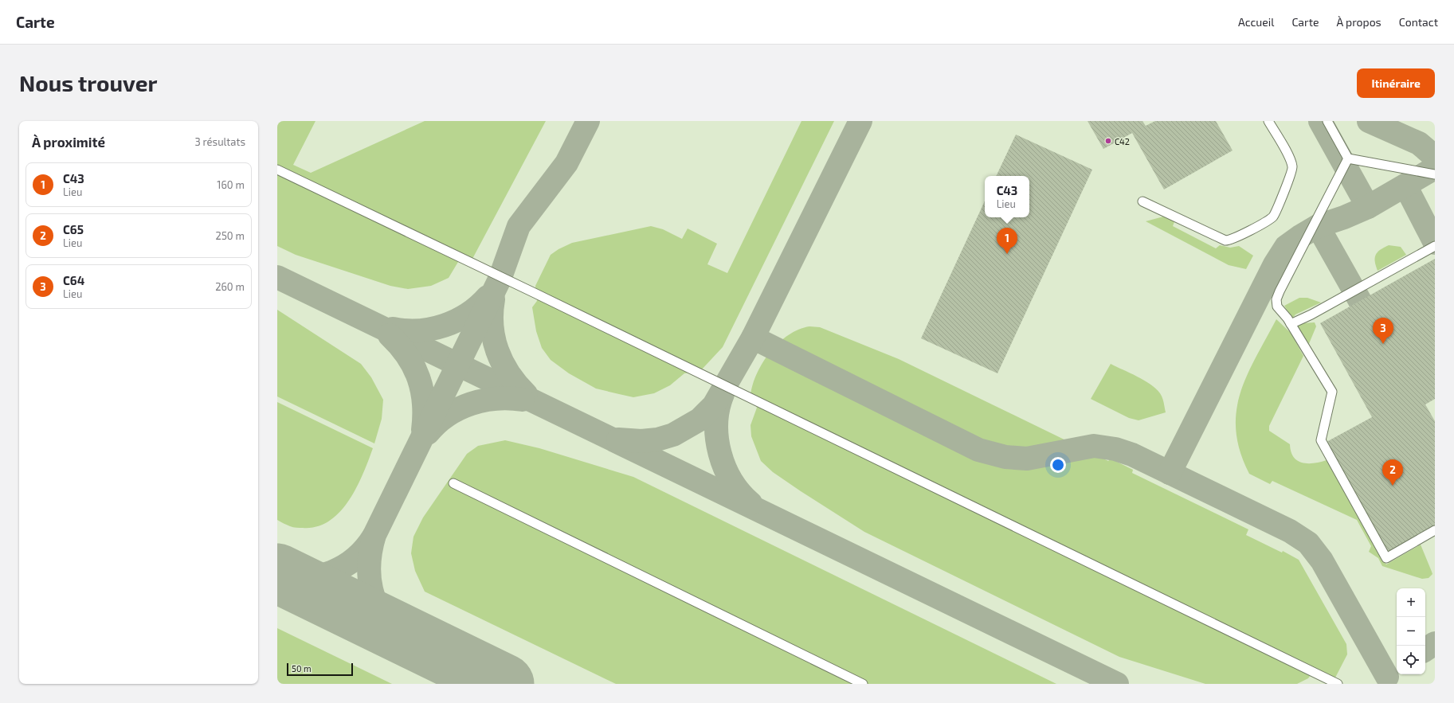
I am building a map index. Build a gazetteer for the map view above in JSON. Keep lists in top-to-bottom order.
{
  "places": ["C42"],
  "scale_bar": "50 m",
  "page": {
    "header": "Carte",
    "nav": [
      "Accueil",
      "Carte",
      "À propos",
      "Contact"
    ],
    "buttons": "Itinéraire",
    "title": "Nous trouver",
    "heading": ["À proximité", "3 résultats"],
    "list": [
      {
        "mark": "1",
        "name": "C43",
        "note": "Lieu",
        "value": "160 m"
      },
      {
        "mark": "2",
        "name": "C65",
        "note": "Lieu",
        "value": "250 m"
      },
      {
        "mark": "3",
        "name": "C64",
        "note": "Lieu",
        "value": "260 m"
      }
    ],
    "popup": ["C43", "Lieu"],
    "pins": ["1", "3", "2"],
    "map_buttons": ["+", "−"],
    "scale": "50 m"
  }
}
